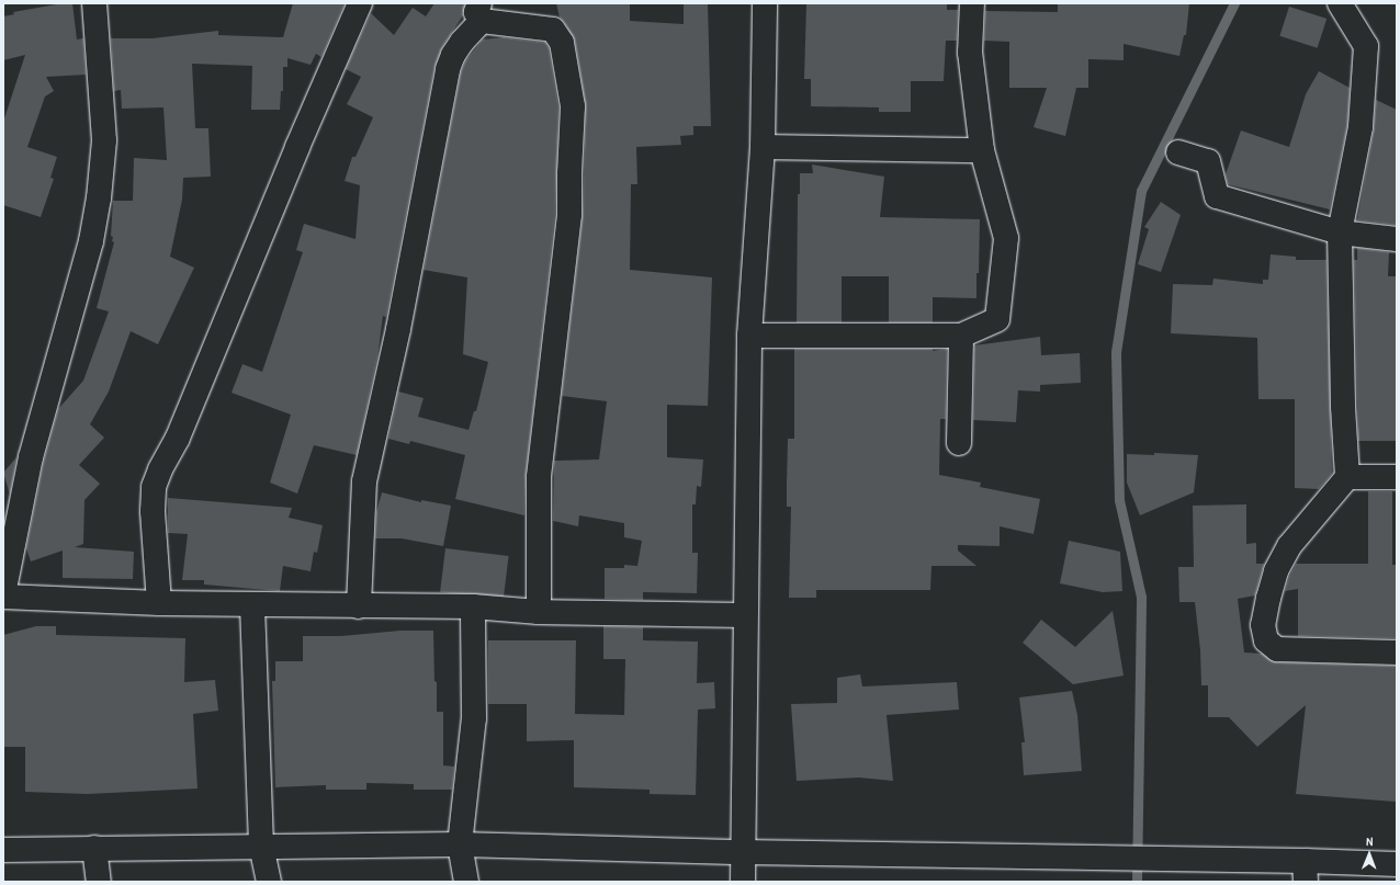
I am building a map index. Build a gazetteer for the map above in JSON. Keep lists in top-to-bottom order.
{
  "north": "top"
}
